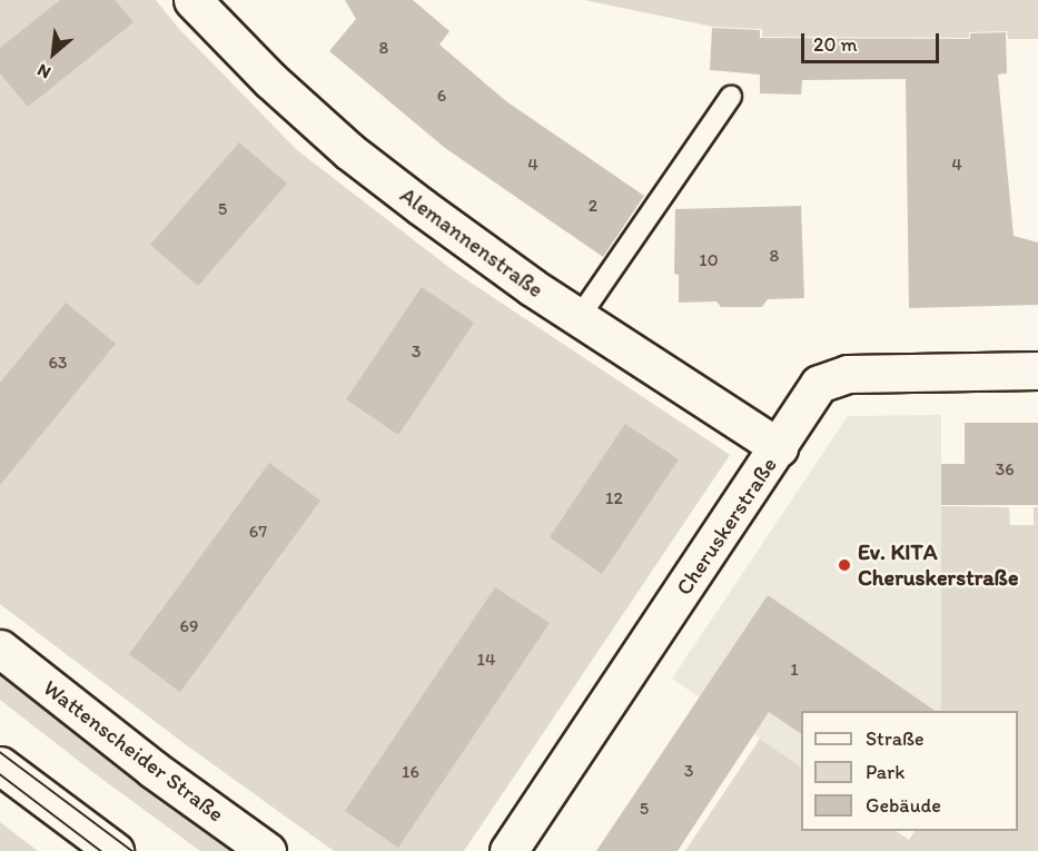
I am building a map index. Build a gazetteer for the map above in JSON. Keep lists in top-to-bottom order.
{
  "streets": {
    "street": ["Alemannenstraße", "Cheruskerstraße", "Wattenscheider Straße"]
  },
  "crossings": [
    ["Alemannenstraße", "Cheruskerstraße"]
  ],
  "places": ["Ev. KITA Cheruskerstraße"],
  "house_numbers": [
    "8",
    "6",
    "4",
    "4",
    "2",
    "5",
    "8",
    "10",
    "3",
    "63",
    "36",
    "12",
    "67",
    "69",
    "14",
    "1",
    "3",
    "16",
    "5"
  ],
  "legend": ["Straße", "Park", "Gebäude"],
  "scale_bar": "20 m",
  "north": "bottom left"
}
